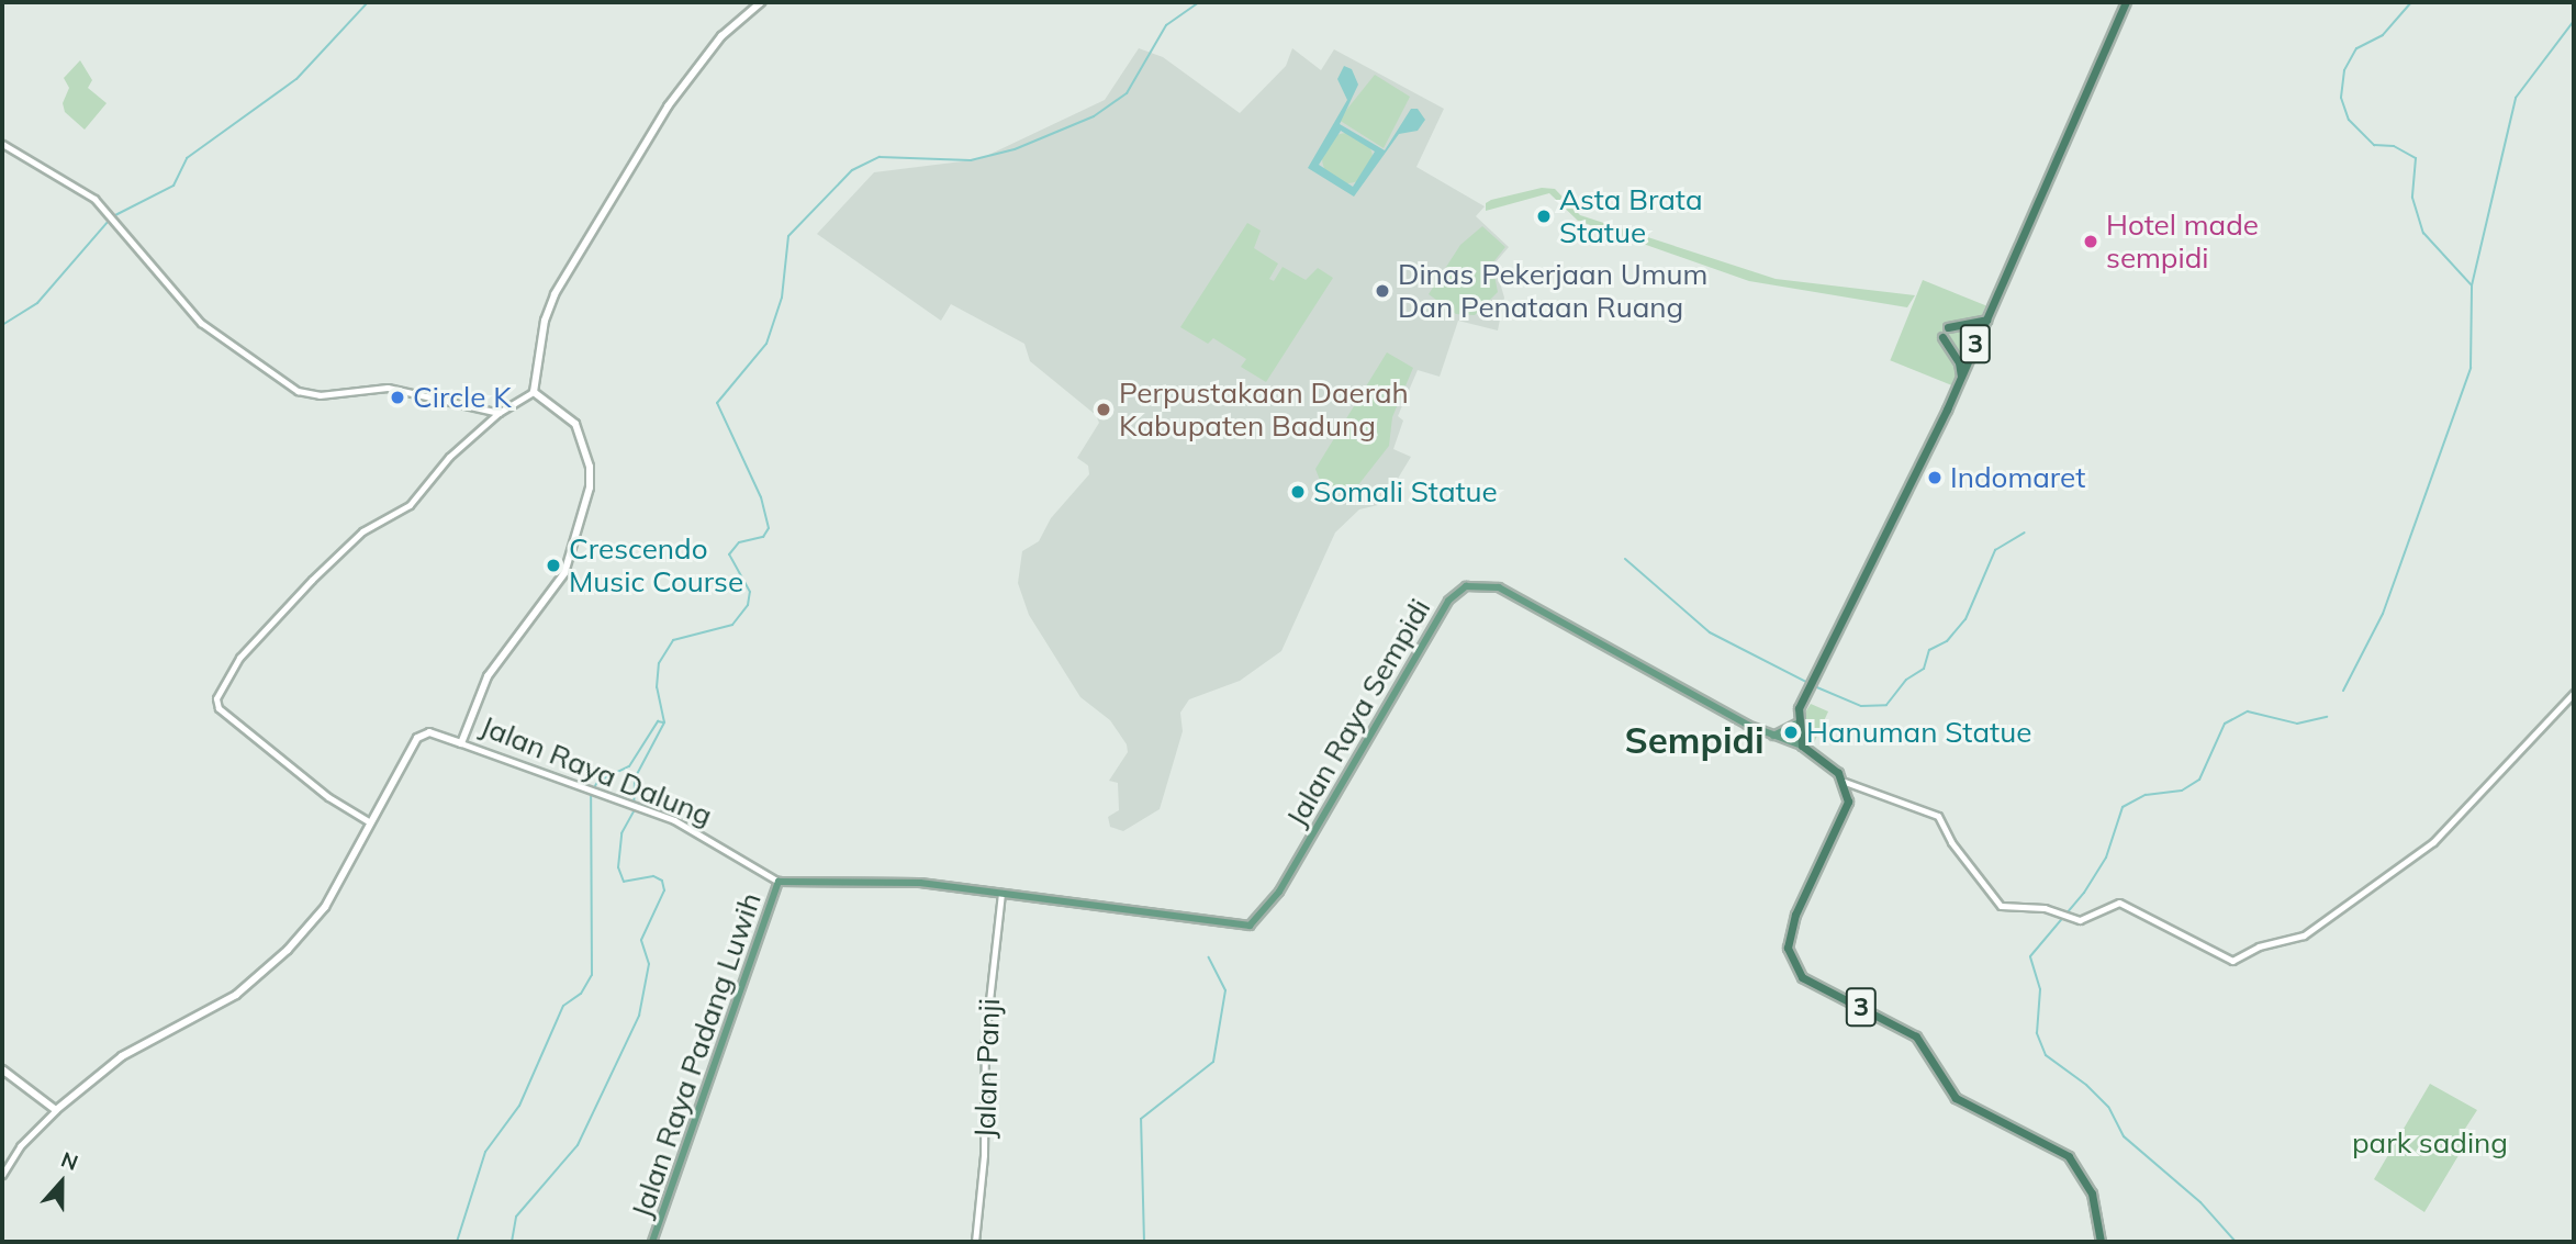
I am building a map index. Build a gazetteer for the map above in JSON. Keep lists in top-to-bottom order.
{
  "streets": {
    "highway": ["3"],
    "main road": ["Jalan Raya Sempidi", "Jalan Raya Dalung", "Jalan Raya Padang Luwih"],
    "street": ["Jalan Panji"]
  },
  "crossings": [
    ["3", "Jalan Raya Sempidi"],
    ["Jalan Raya Sempidi", "Jalan Panji"],
    ["Jalan Raya Dalung", "Jalan Raya Padang Luwih"]
  ],
  "districts": ["Sempidi"],
  "parks": ["park sading"],
  "places": [
    "Asta Brata Statue",
    "Hotel made sempidi",
    "Dinas Pekerjaan Umum Dan Penataan Ruang",
    "Circle K",
    "Perpustakaan Daerah Kabupaten Badung",
    "Indomaret",
    "Somali Statue",
    "Crescendo Music Course",
    "Hanuman Statue"
  ],
  "north": "top"
}
